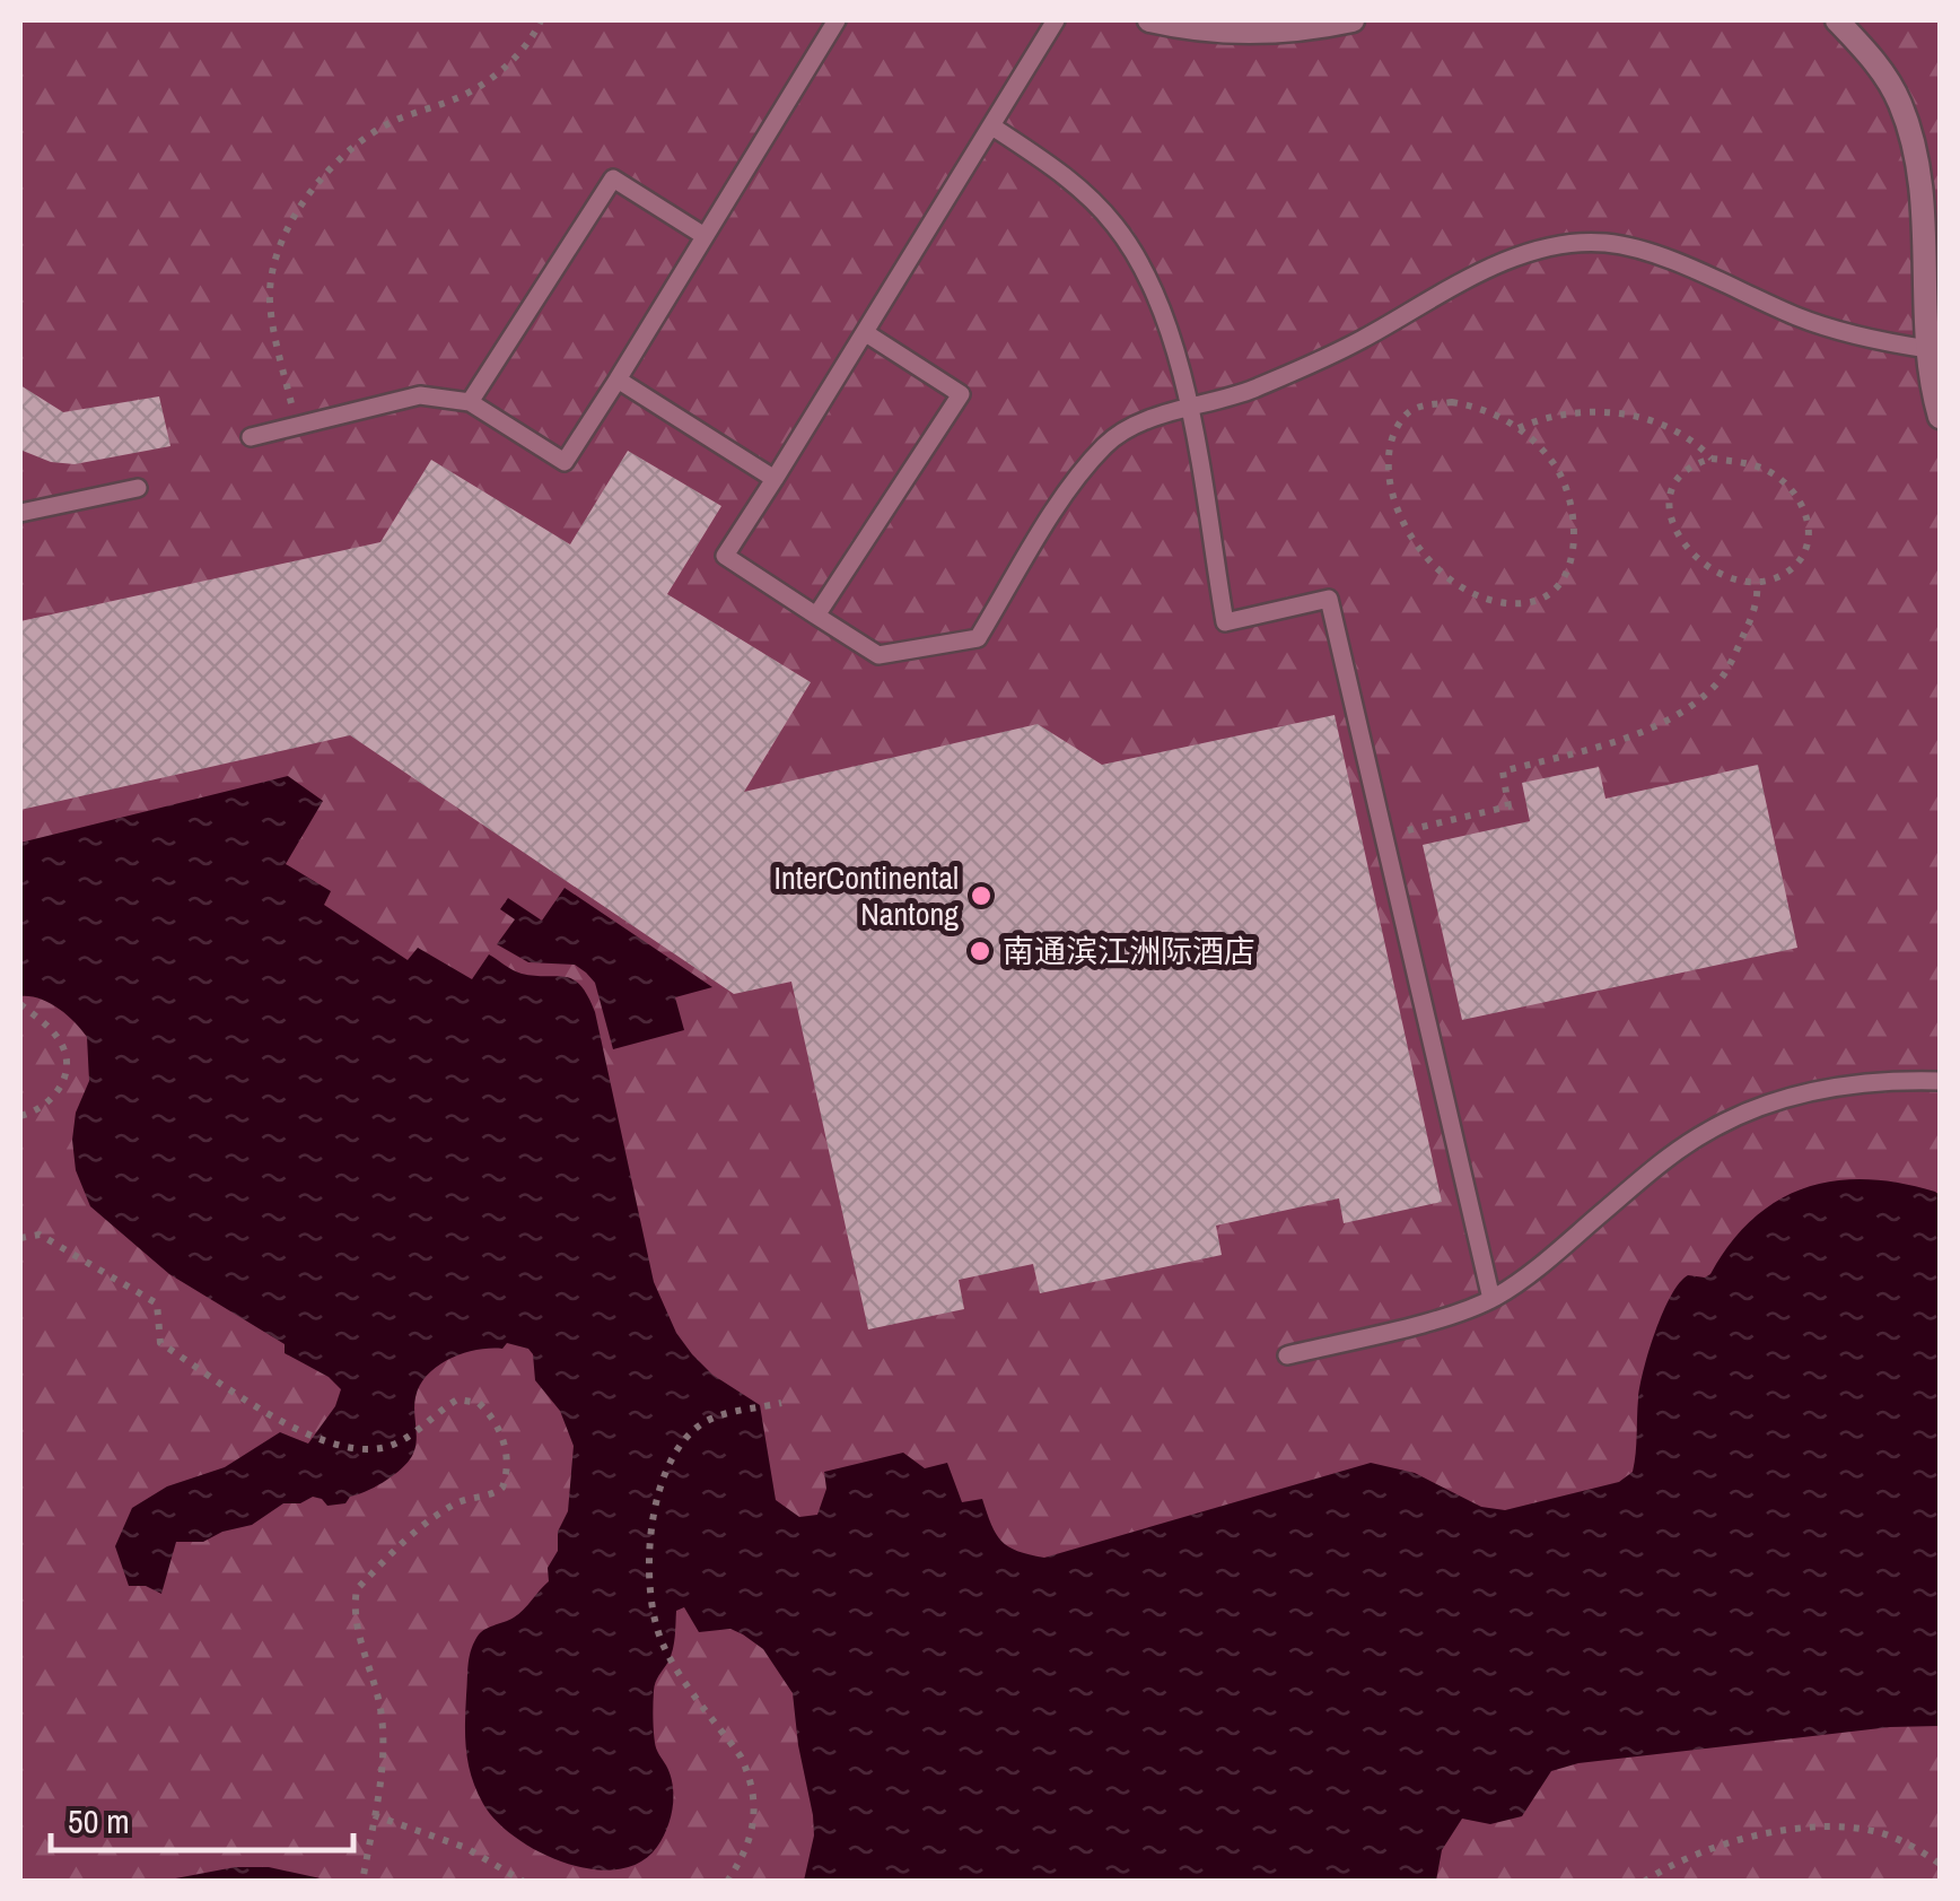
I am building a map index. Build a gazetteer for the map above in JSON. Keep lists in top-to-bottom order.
{
  "places": ["InterContinental Nantong", "南通滨江洲际酒店"],
  "scale_bar": "50 m"
}
